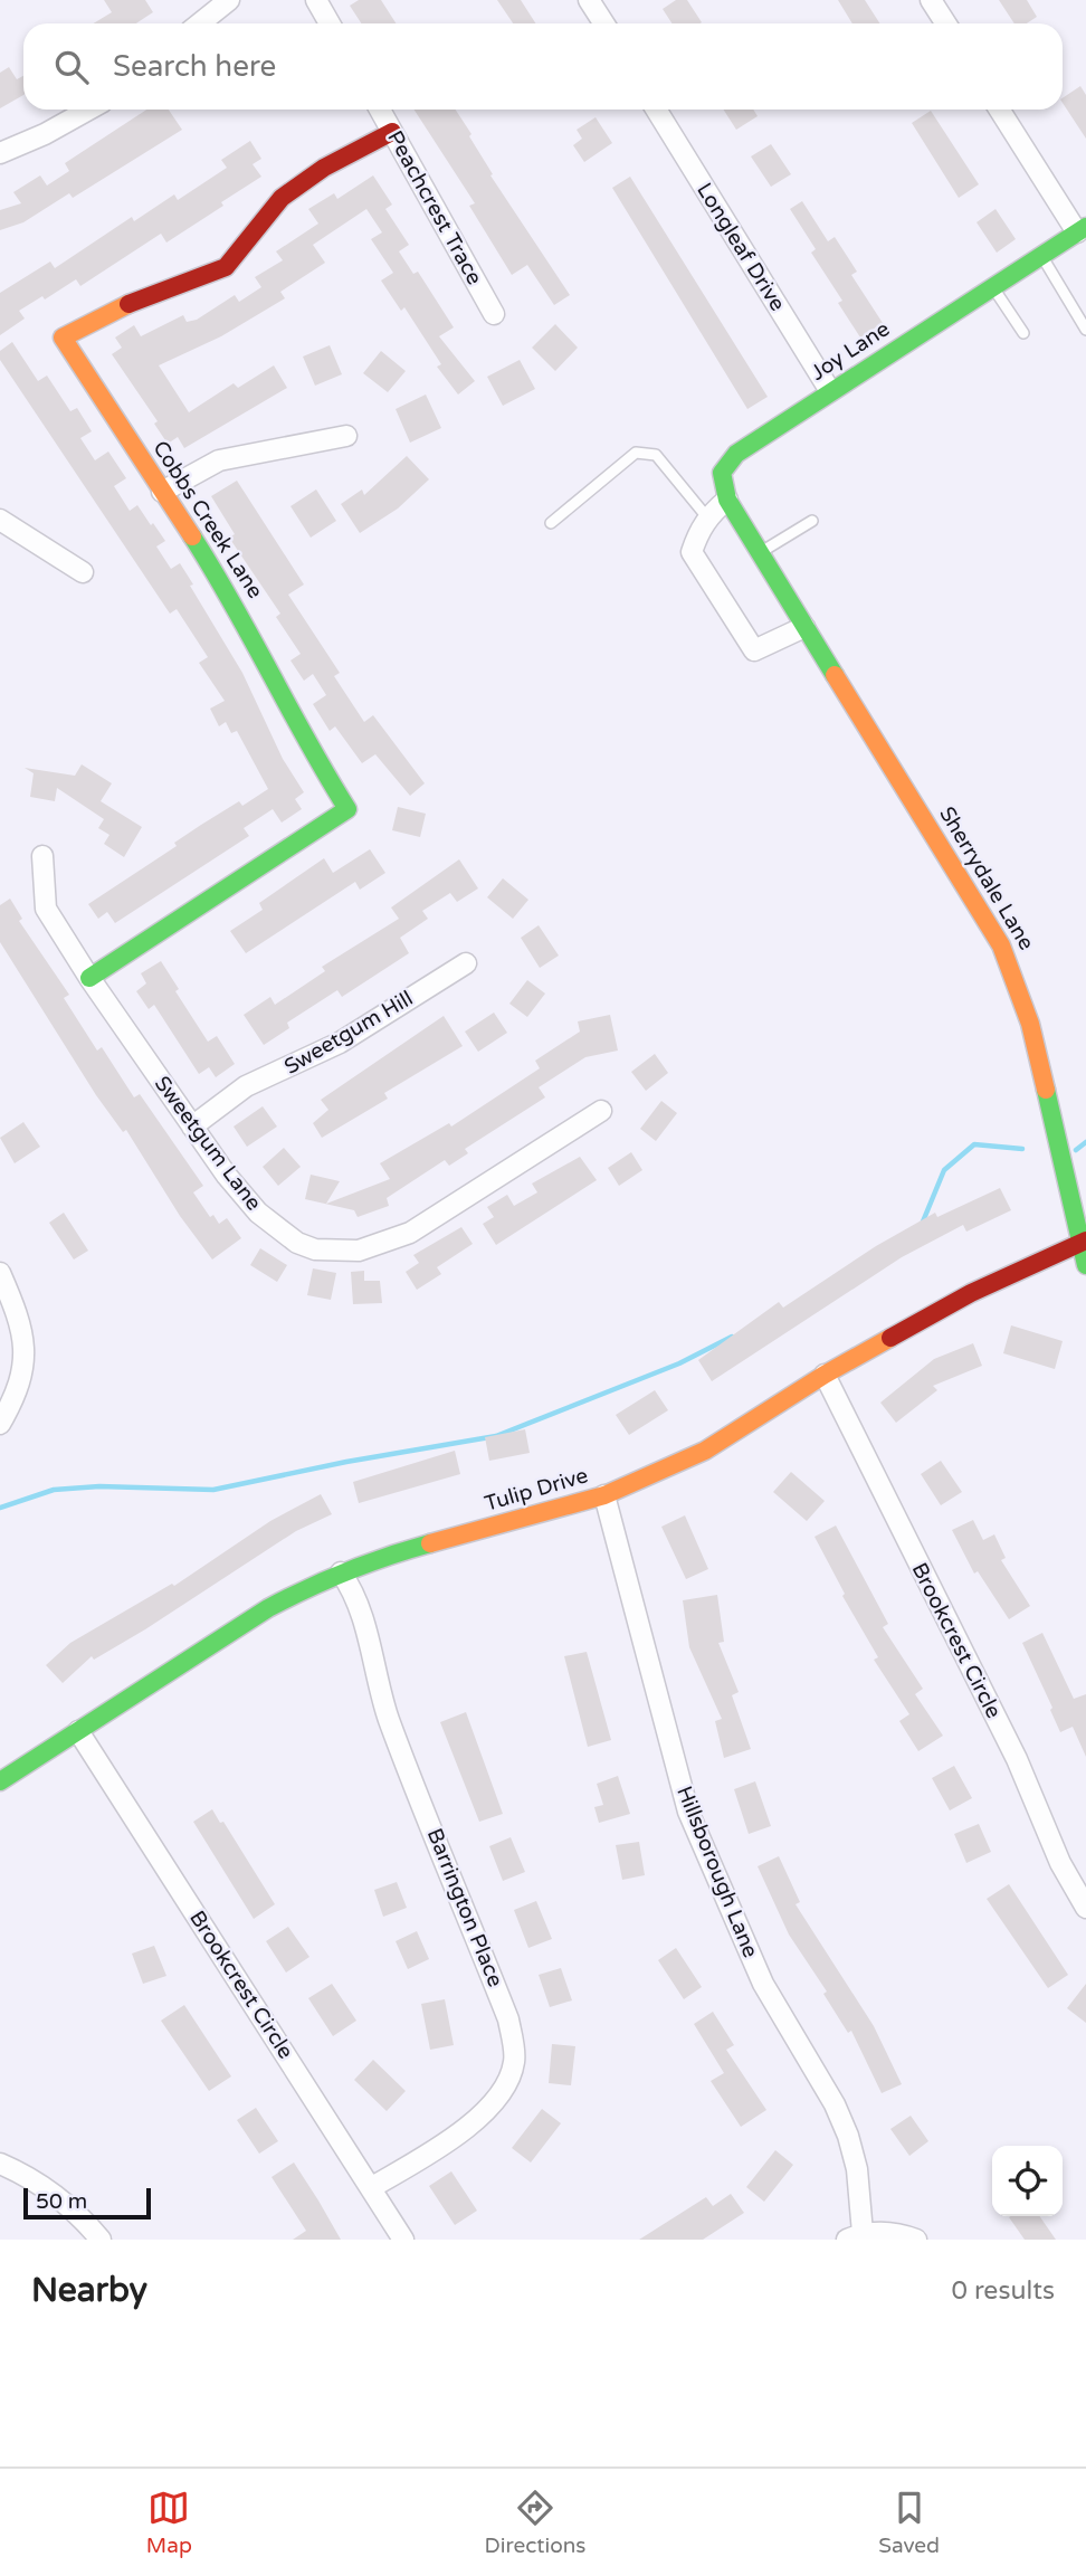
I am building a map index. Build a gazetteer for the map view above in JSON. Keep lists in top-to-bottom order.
{
  "streets": {
    "street": [
      "Peachcrest Trace",
      "Longleaf Drive",
      "Joy Lane",
      "Cobbs Creek Lane",
      "Sherrydale Lane",
      "Sweetgum Hill",
      "Sweetgum Lane",
      "Tulip Drive",
      "Brookcrest Circle",
      "Hillsborough Lane",
      "Barrington Place"
    ]
  },
  "crossings": [
    ["Peachcrest Trace", "Cobbs Creek Lane"],
    ["Longleaf Drive", "Joy Lane"],
    ["Cobbs Creek Lane", "Sweetgum Lane"],
    ["Sherrydale Lane", "Tulip Drive"],
    ["Sweetgum Hill", "Sweetgum Lane"],
    ["Tulip Drive", "Brookcrest Circle"],
    ["Tulip Drive", "Hillsborough Lane"],
    ["Tulip Drive", "Barrington Place"],
    ["Brookcrest Circle", "Barrington Place"]
  ],
  "scale_bar": "50 m",
  "page": {
    "search": "Search here",
    "scale": "50 m",
    "heading": ["Nearby", "0 results"],
    "nav": ["Map", "Directions", "Saved"]
  }
}
